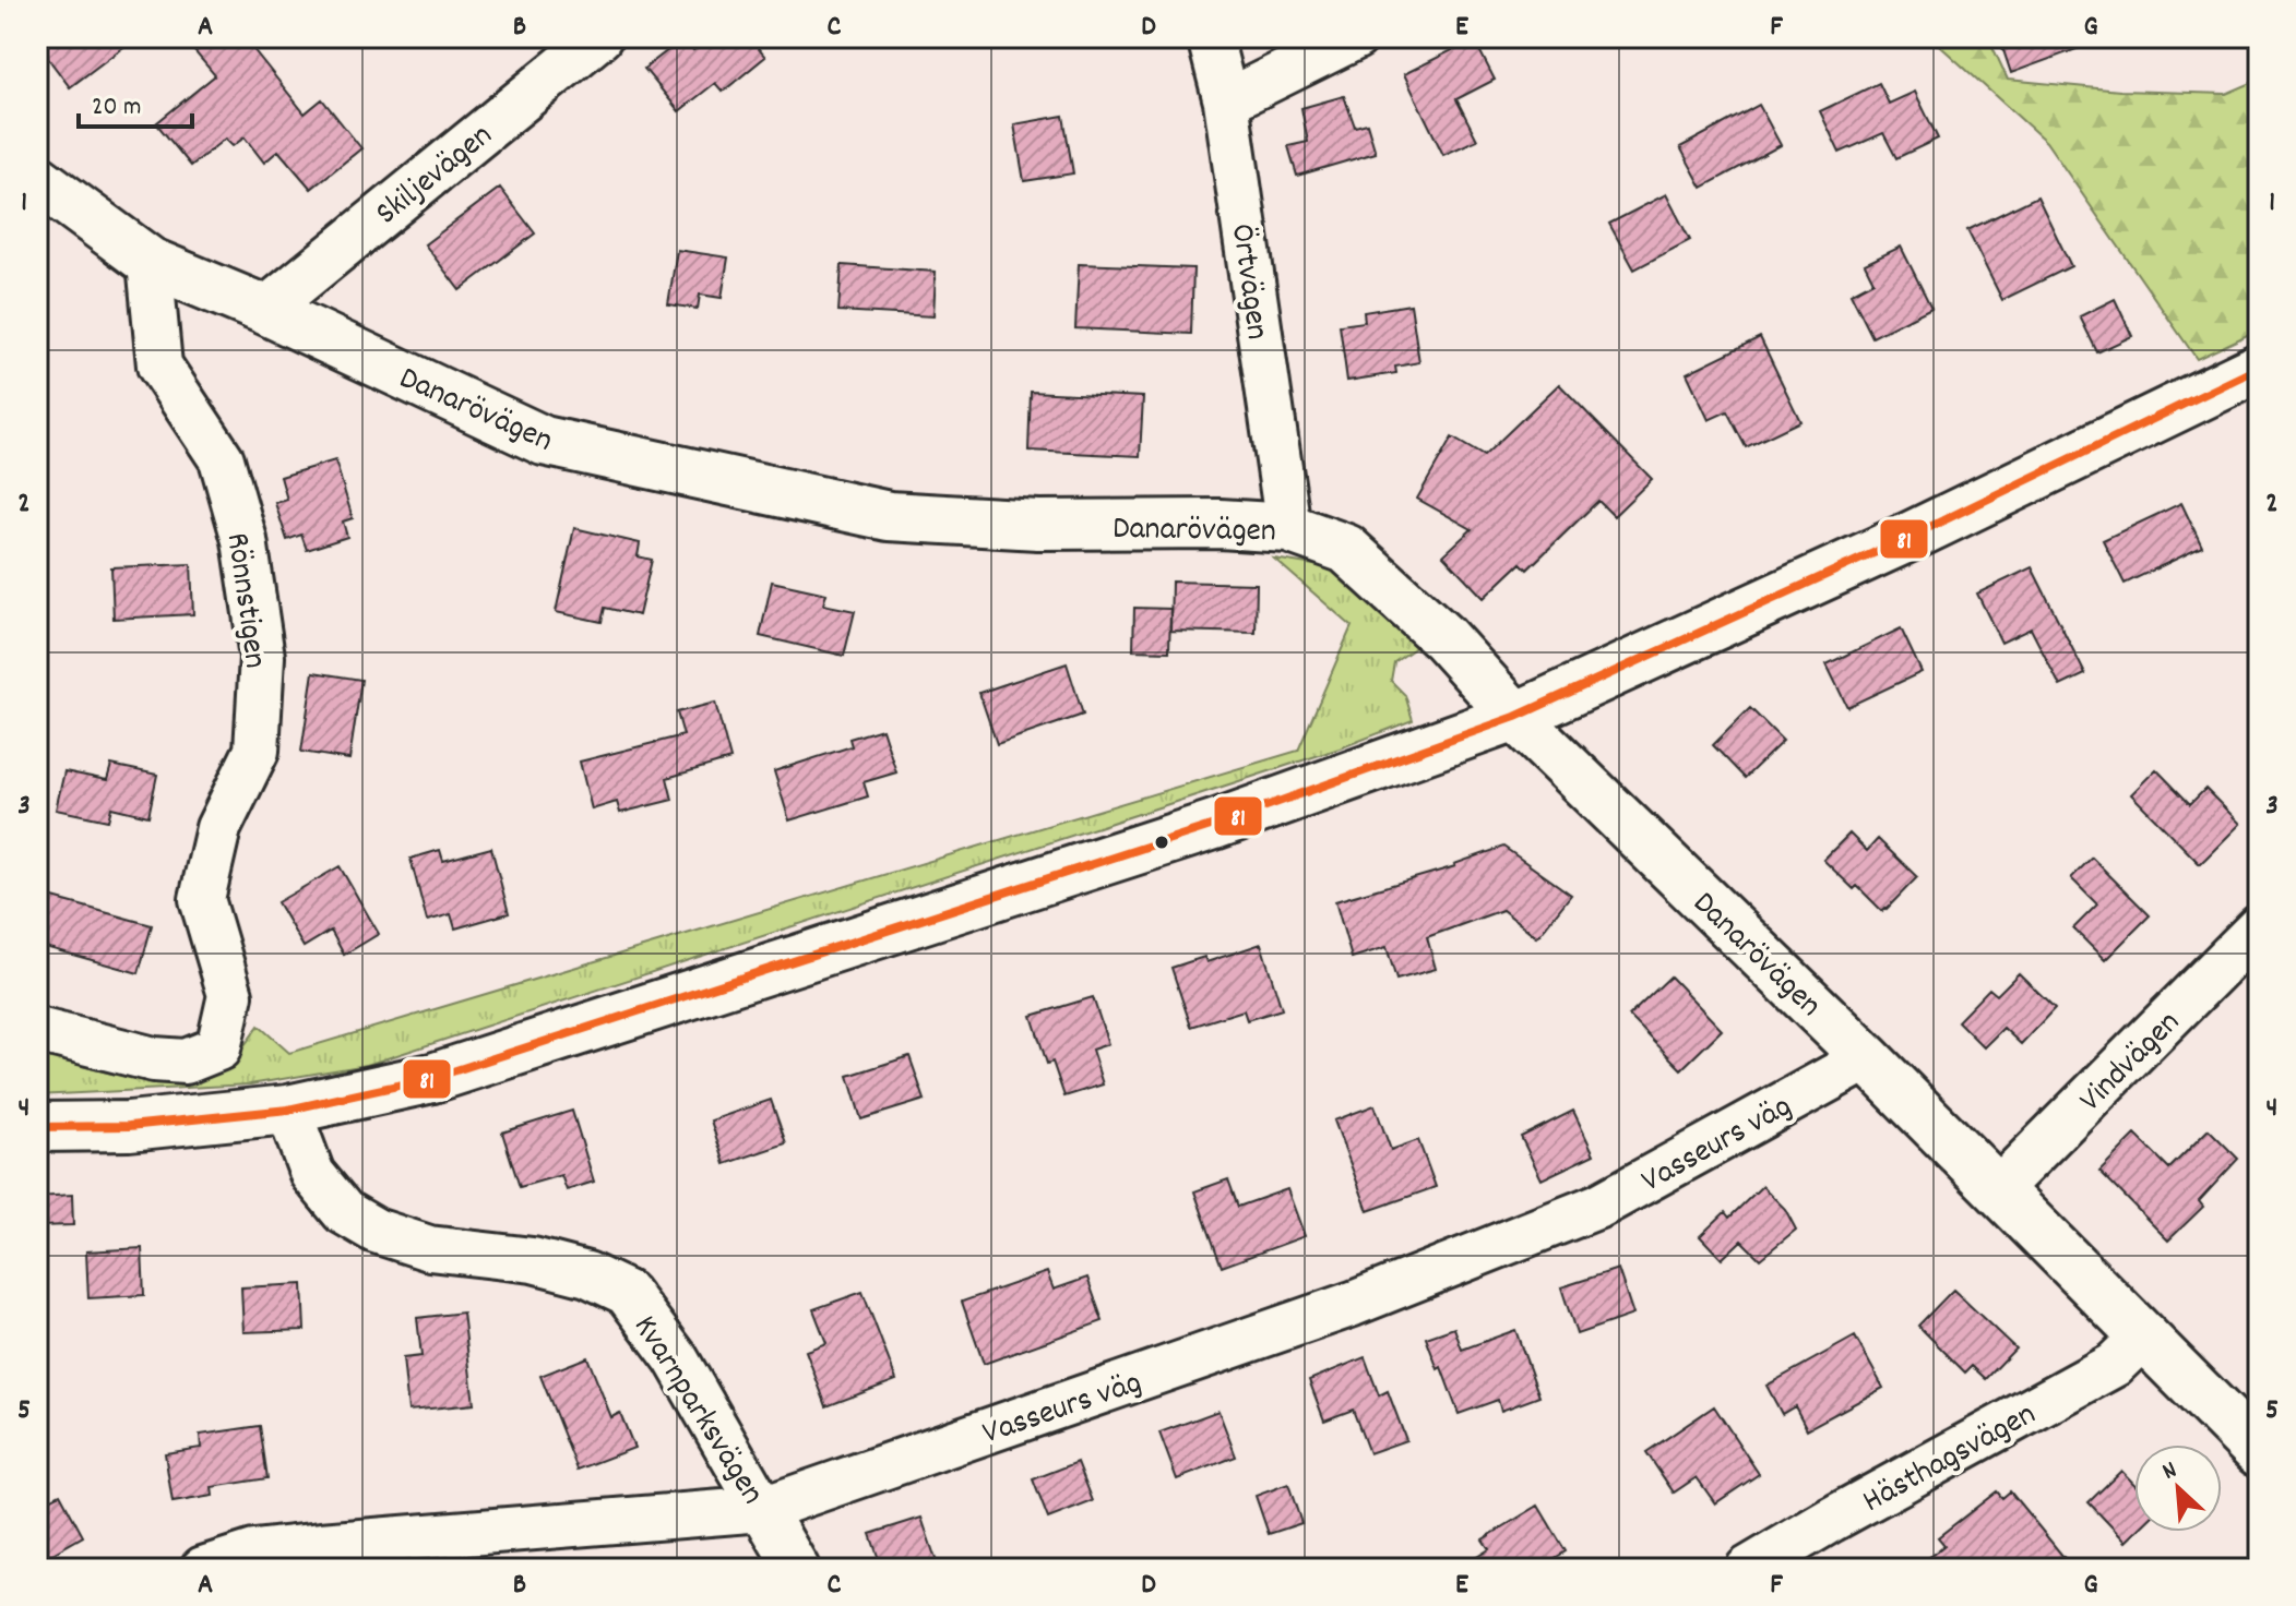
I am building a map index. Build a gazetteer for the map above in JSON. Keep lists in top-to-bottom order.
{
  "streets": {
    "street": [
      "Skiljevägen",
      "Örtvägen",
      "Danarövägen",
      "Rönnstigen",
      "Vindvägen",
      "Vasseurs väg",
      "Kvarnparksvägen",
      "Hästhagsvägen"
    ]
  },
  "crossings": [
    ["Skiljevägen", "Danarövägen"],
    ["Örtvägen", "Danarövägen"],
    ["Danarövägen", "Rönnstigen"],
    ["Danarövägen", "Vindvägen"],
    ["Danarövägen", "Vasseurs väg"],
    ["Danarövägen", "Hästhagsvägen"],
    ["Vasseurs väg", "Kvarnparksvägen"]
  ],
  "lines": ["transit line 81"],
  "scale_bar": "20 m",
  "north": "top left",
  "grid": {
    "columns": [
      "A",
      "B",
      "C",
      "D",
      "E",
      "F",
      "G"
    ],
    "rows": [
      "1",
      "2",
      "3",
      "4",
      "5"
    ]
  }
}
